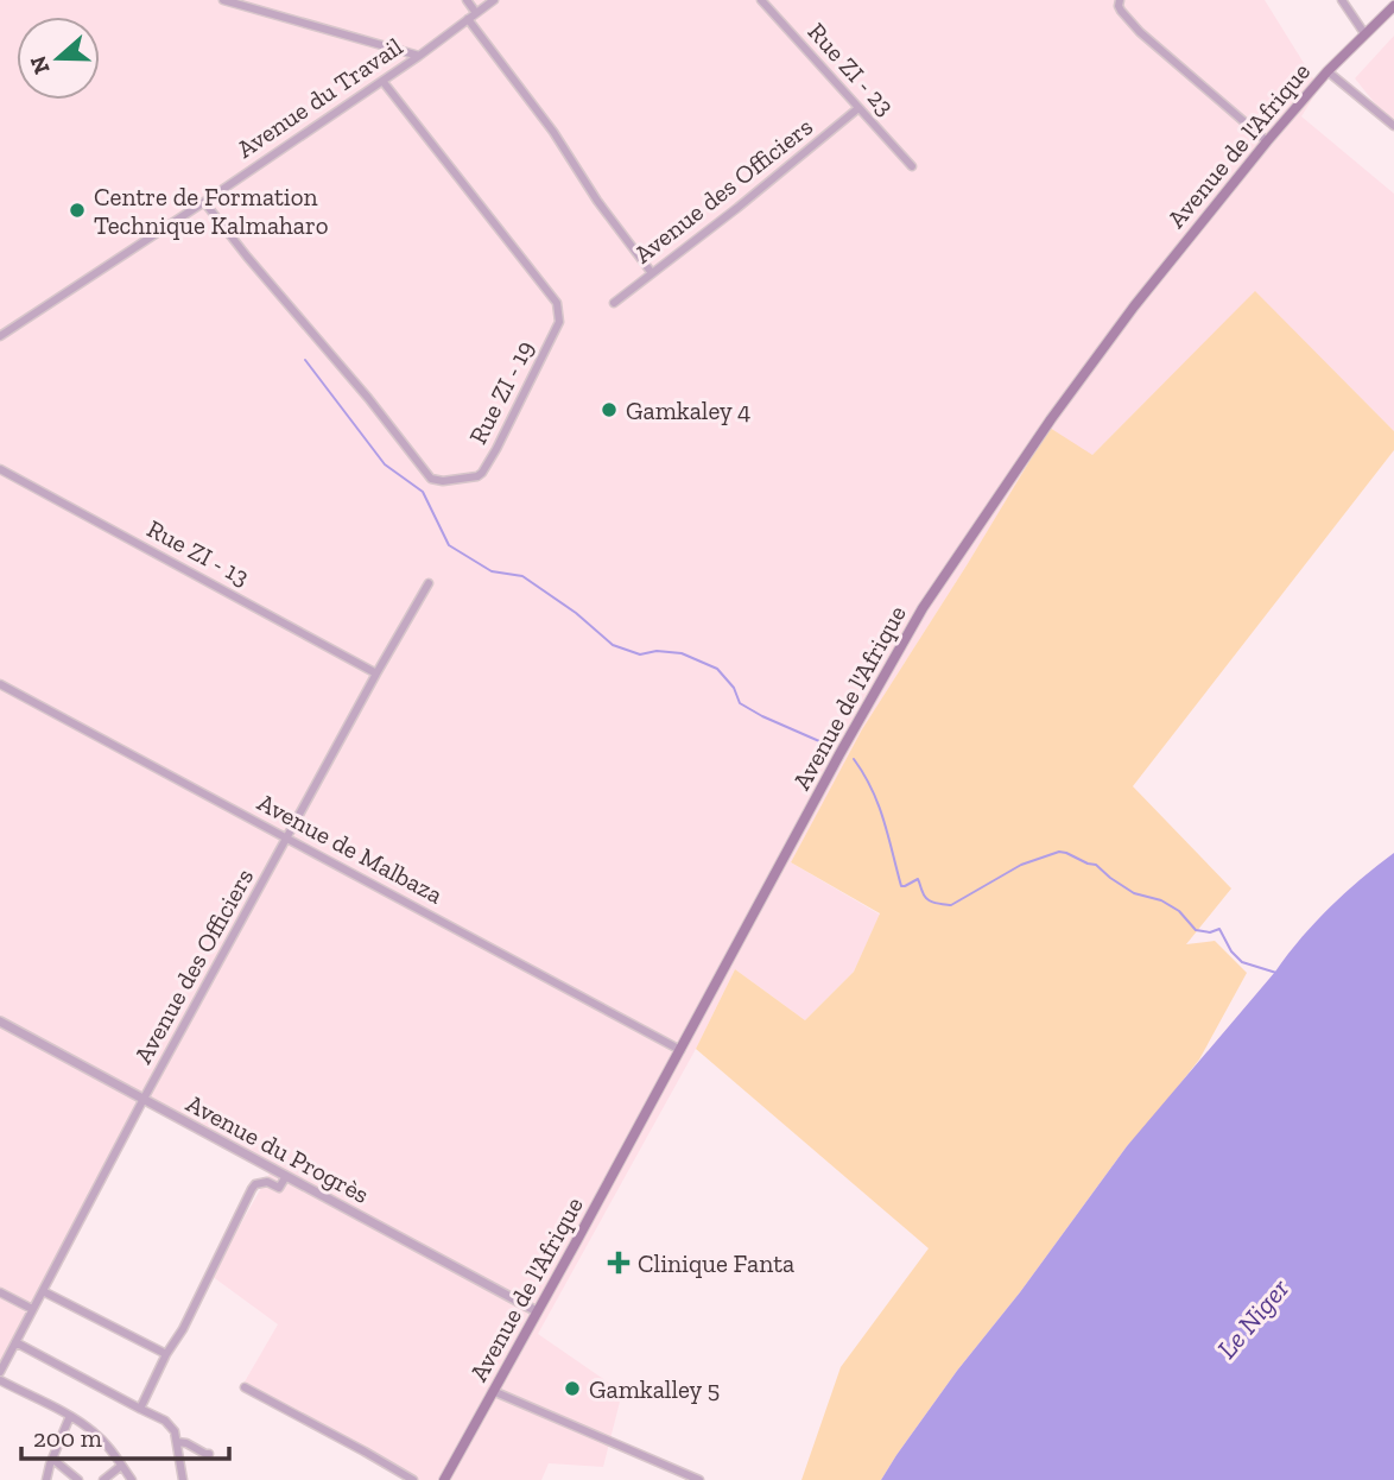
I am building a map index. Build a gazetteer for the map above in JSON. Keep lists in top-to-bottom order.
{
  "streets": {
    "main road": ["Avenue de l'Afrique"],
    "street": [
      "Rue ZI - 23",
      "Avenue du Travail",
      "Avenue des Officiers",
      "Rue ZI - 19",
      "Rue ZI - 13",
      "Avenue de Malbaza",
      "Avenue du Progrès"
    ]
  },
  "crossings": [
    ["Rue ZI - 23", "Avenue des Officiers"],
    ["Avenue du Travail", "Rue ZI - 19"],
    ["Avenue de l'Afrique", "Avenue de Malbaza"],
    ["Avenue de l'Afrique", "Avenue du Progrès"],
    ["Avenue des Officiers", "Rue ZI - 13"],
    ["Avenue des Officiers", "Avenue de Malbaza"],
    ["Avenue des Officiers", "Avenue du Progrès"]
  ],
  "water": ["Le Niger"],
  "places": {
    "other": ["Centre de Formation Technique Kalmaharo", "Gamkaley 4", "Gamkalley 5"],
    "health": ["Clinique Fanta"]
  },
  "scale_bar": "200 m",
  "north": "left"
}
